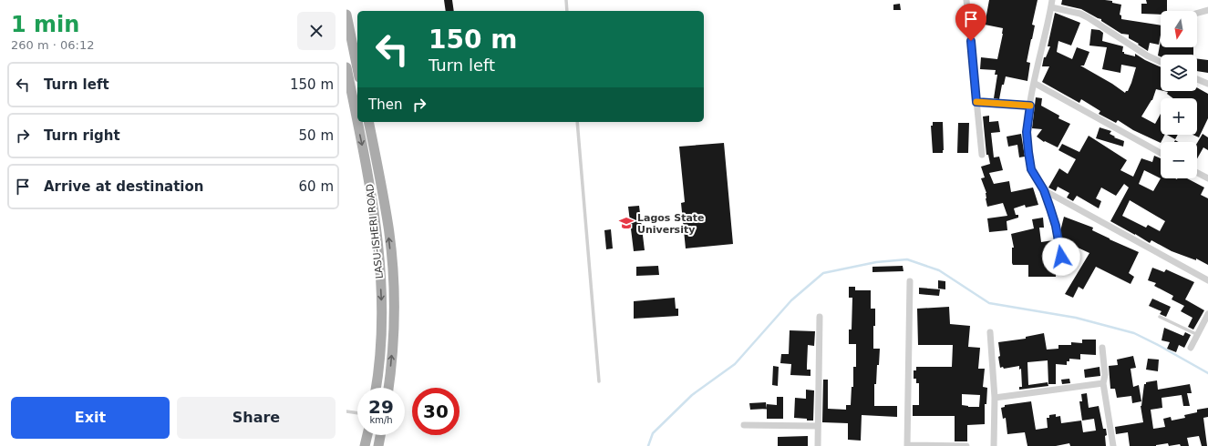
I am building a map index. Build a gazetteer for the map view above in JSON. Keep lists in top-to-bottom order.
{
  "streets": {
    "main road": ["LASU-ISHERI ROAD"]
  },
  "places": {
    "school or university": ["Lagos State University"]
  },
  "north": "bottom",
  "page": {
    "heading": ["1 min", "260 m · 06:12"],
    "map_buttons": ["+", "−"],
    "turn": ["150 m", "Turn left"],
    "list": [
      {
        "name": "Turn left",
        "value": "150 m"
      },
      {
        "name": "Turn right",
        "value": "50 m"
      },
      {
        "name": "Arrive at destination",
        "value": "60 m"
      }
    ],
    "then": "Then",
    "speed": "29 km/h",
    "limit": "30",
    "buttons": ["Exit", "Share"]
  }
}
